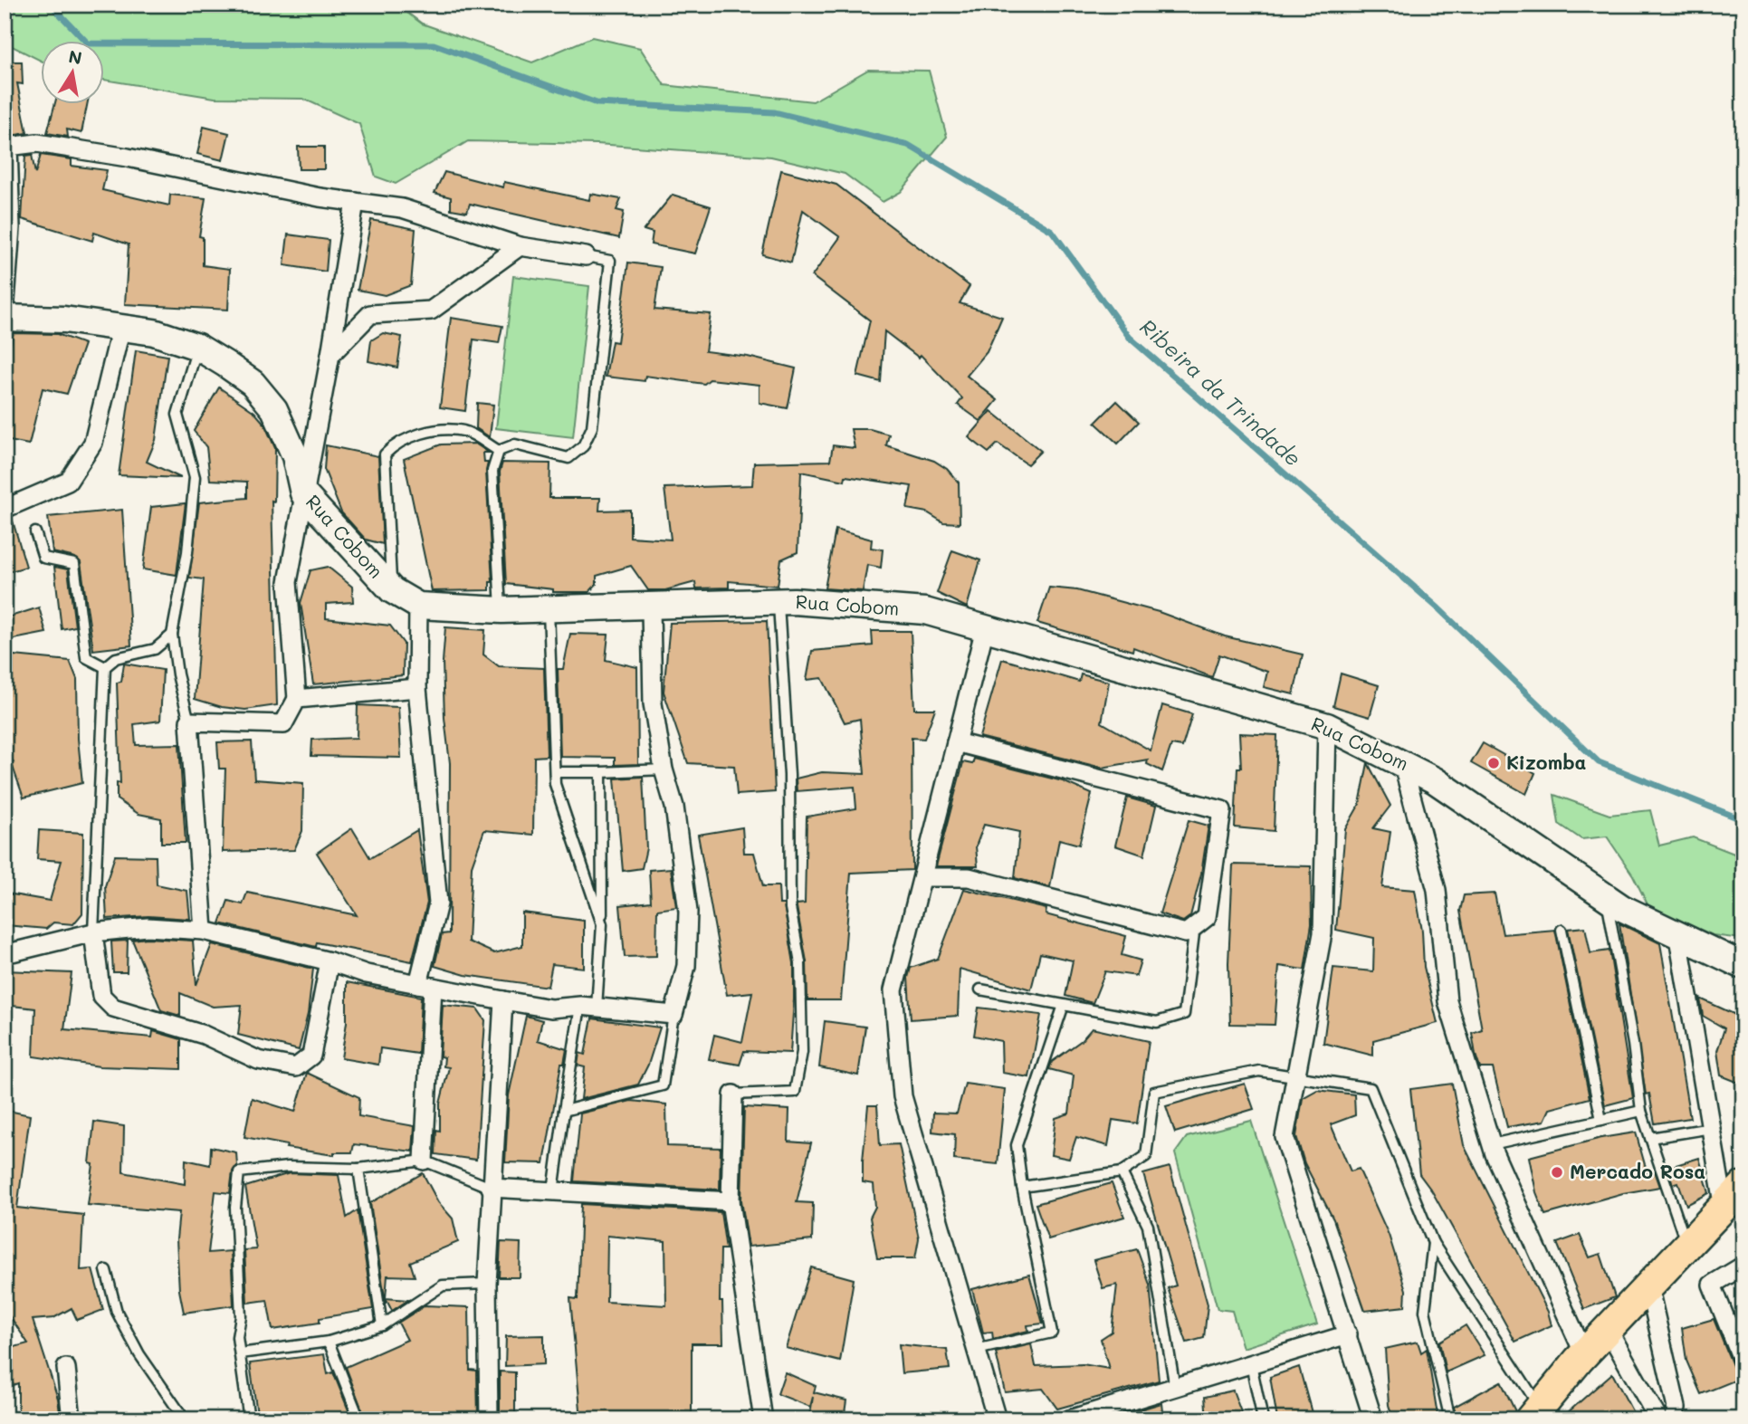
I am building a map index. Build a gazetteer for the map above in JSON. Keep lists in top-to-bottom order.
{
  "streets": {
    "street": ["Rua Cobom"]
  },
  "water": ["Ribeira da Trindade"],
  "places": ["Kizomba", "Mercado Rosa"],
  "north": "top"
}
